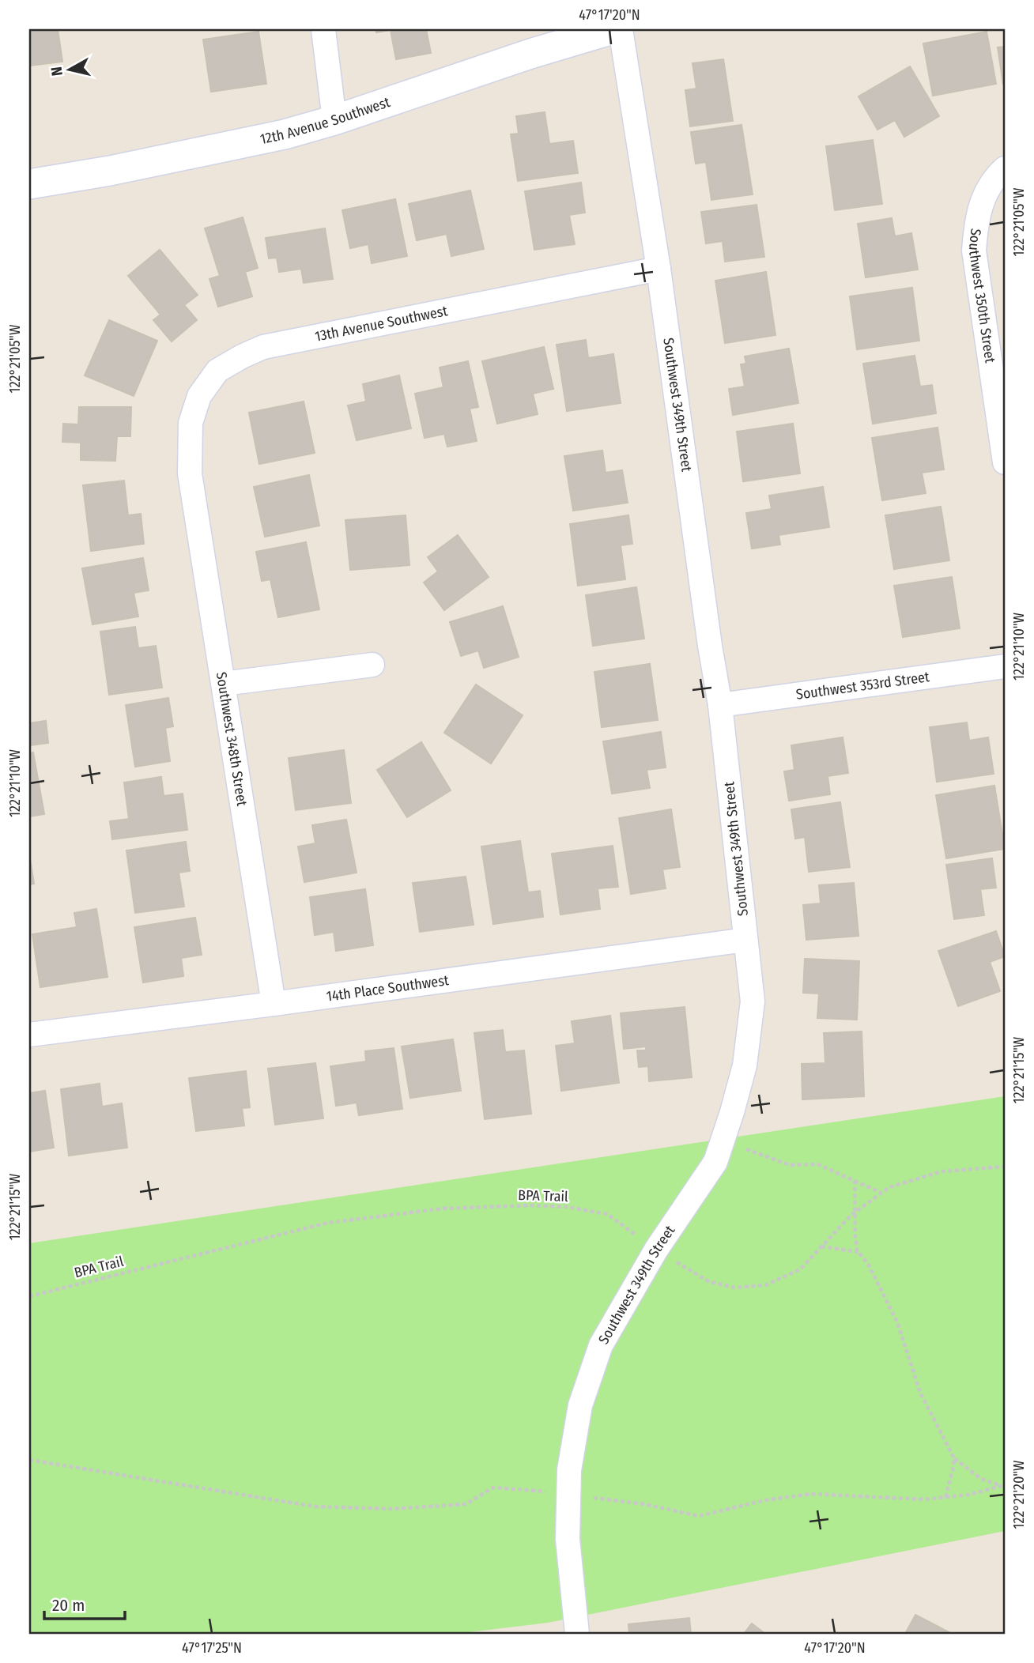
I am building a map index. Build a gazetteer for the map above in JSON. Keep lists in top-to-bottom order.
{
  "streets": {
    "street": [
      "12th Avenue Southwest",
      "Southwest 350th Street",
      "13th Avenue Southwest",
      "Southwest 349th Street",
      "Southwest 353rd Street",
      "Southwest 348th Street",
      "14th Place Southwest"
    ],
    "path": ["BPA Trail"]
  },
  "crossings": [
    ["13th Avenue Southwest", "Southwest 349th Street"],
    ["13th Avenue Southwest", "Southwest 348th Street"],
    ["Southwest 349th Street", "Southwest 353rd Street"],
    ["Southwest 349th Street", "14th Place Southwest"],
    ["Southwest 349th Street", "BPA Trail"],
    ["Southwest 348th Street", "14th Place Southwest"]
  ],
  "scale_bar": "20 m",
  "north": "left",
  "coordinates": [
    "47°17'20\"N",
    "122°21'05\"W",
    "122°21'10\"W",
    "122°21'15\"W",
    "122°21'20\"W",
    "47°17'25\"N"
  ]
}
